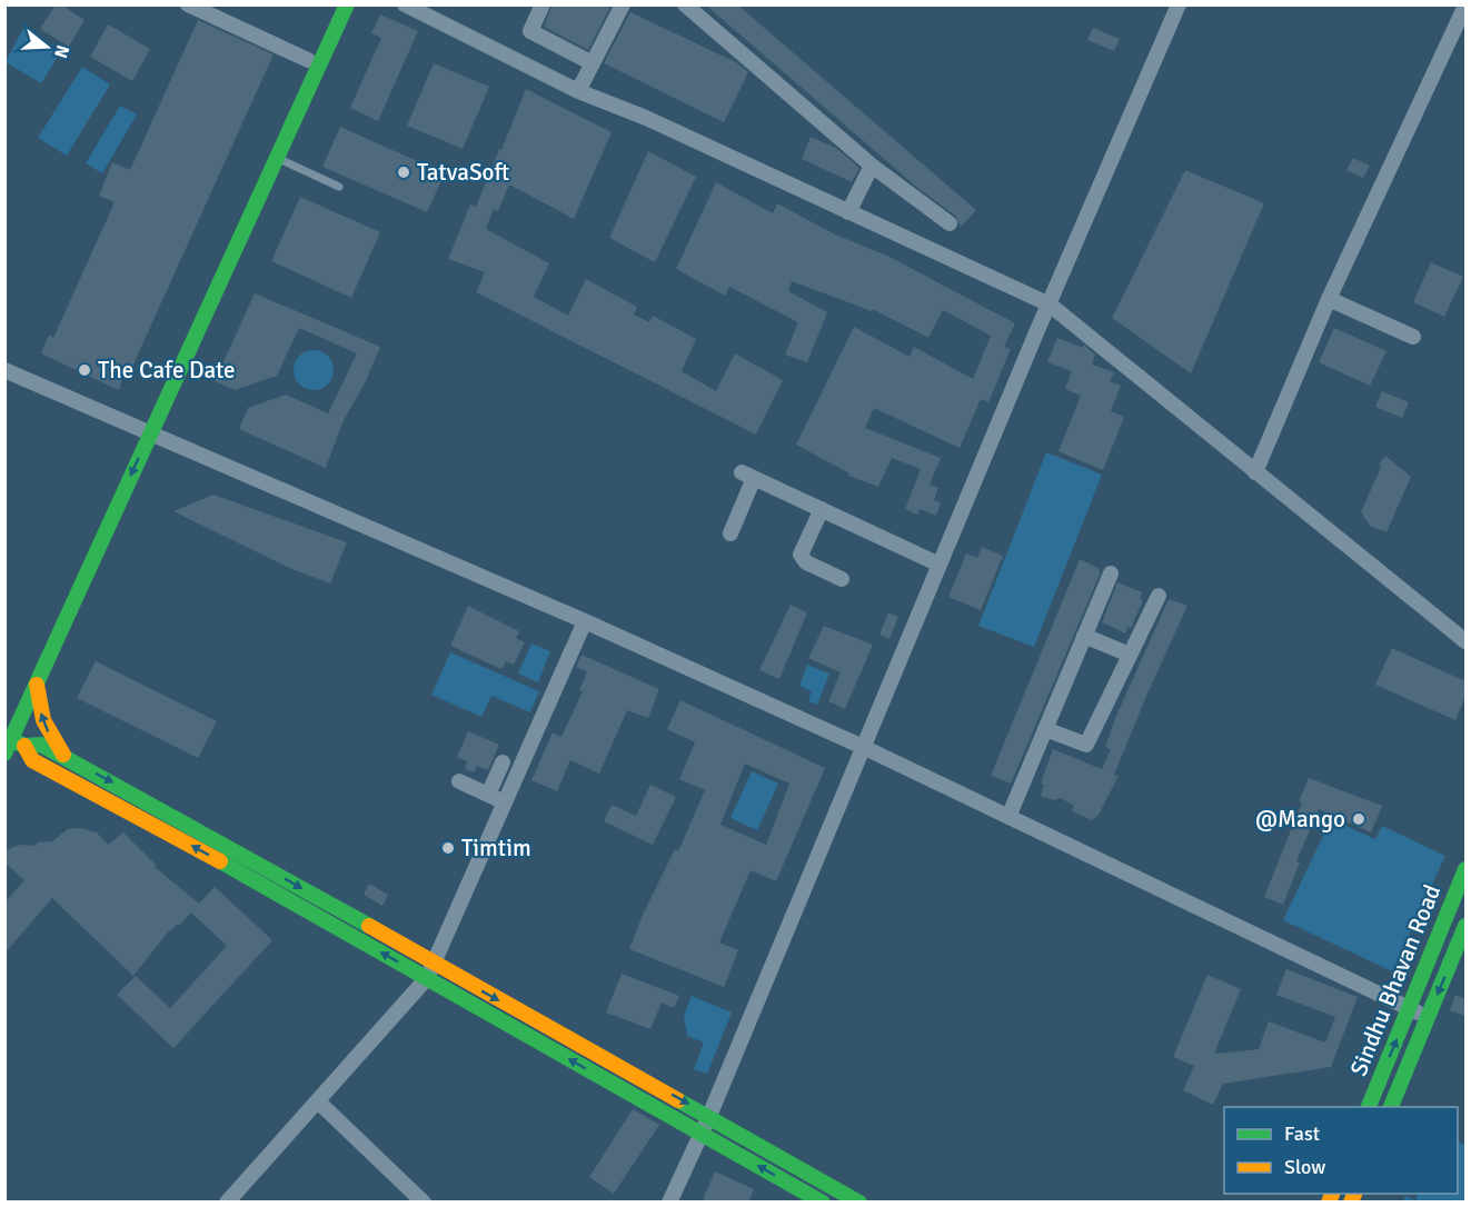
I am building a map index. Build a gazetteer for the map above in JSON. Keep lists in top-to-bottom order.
{
  "streets": {
    "main road": ["Sindhu Bhavan Road"]
  },
  "places": [
    "TatvaSoft",
    "The Cafe Date",
    "@Mango",
    "Timtim"
  ],
  "legend": ["Fast", "Slow"],
  "north": "right"
}
